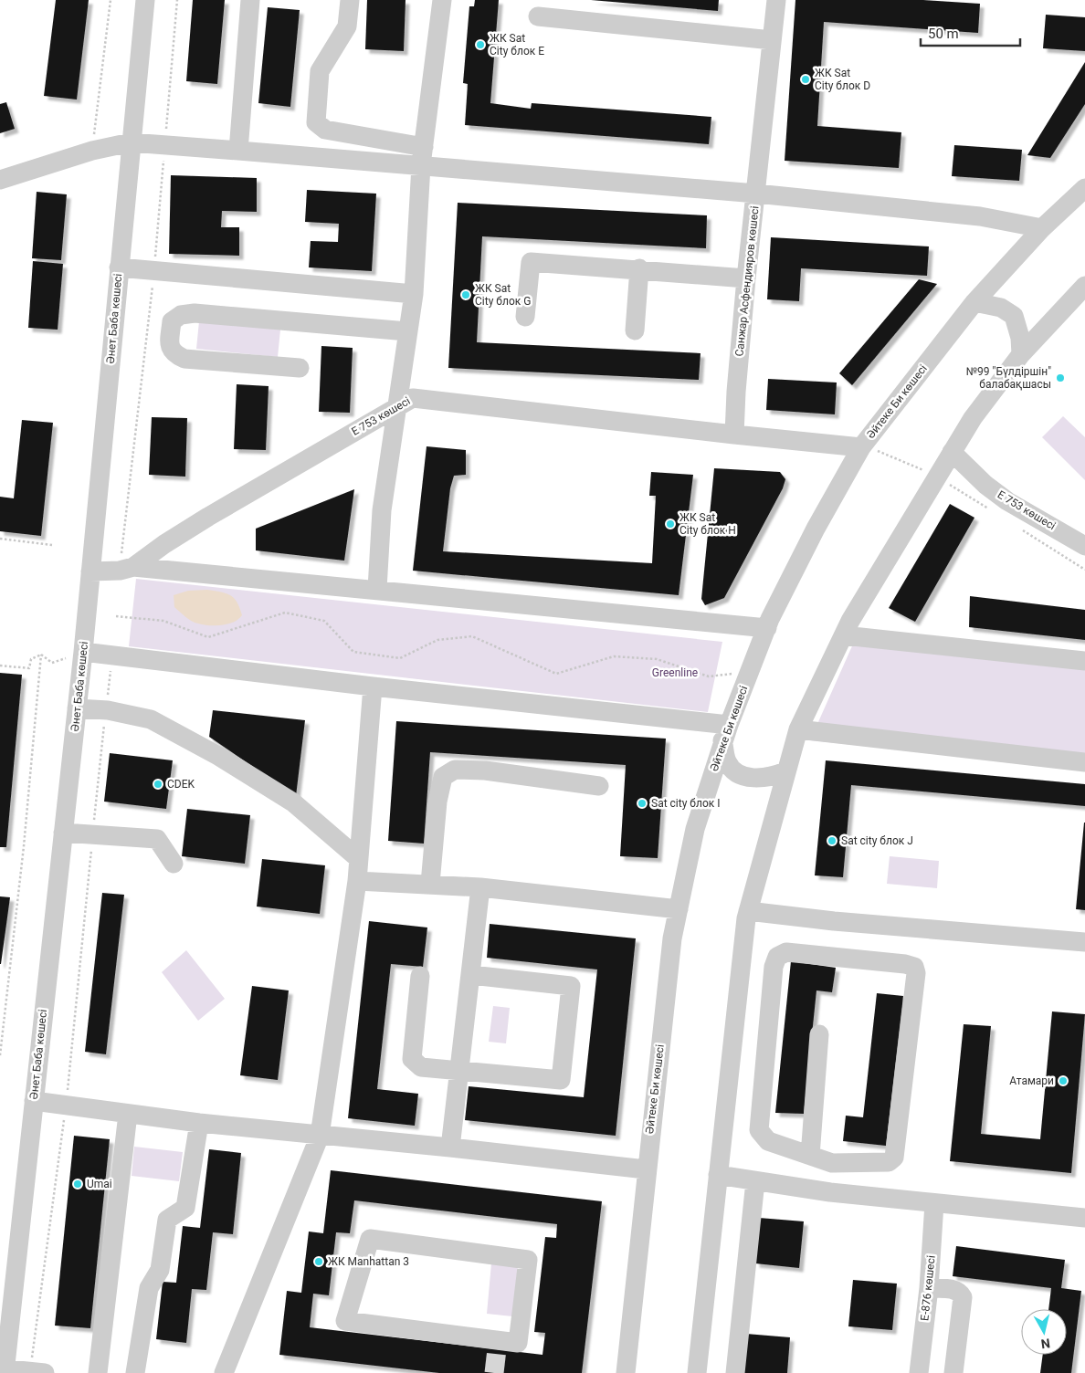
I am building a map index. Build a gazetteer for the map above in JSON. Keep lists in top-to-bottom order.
{
  "streets": {
    "street": [
      "Санжар Асфендияров көшесі",
      "Әнет Баба көшесі",
      "Әйтеке Би көшесі",
      "Е 753 көшесі",
      "Е-876 көшесі"
    ]
  },
  "crossings": [
    ["Санжар Асфендияров көшесі", "Е 753 көшесі"]
  ],
  "parks": ["Greenline"],
  "places": [
    "ЖК Sat City блок E",
    "ЖК Sat City блок D",
    "ЖК Sat City блок G",
    "№99 \"Бүлдіршін\" балабақшасы",
    "ЖК Sat City блок H",
    "CDEK",
    "Sat city блок I",
    "Sat city блок J",
    "Атамари",
    "Umai",
    "ЖК Manhattan 3"
  ],
  "scale_bar": "50 m",
  "north": "bottom"
}
